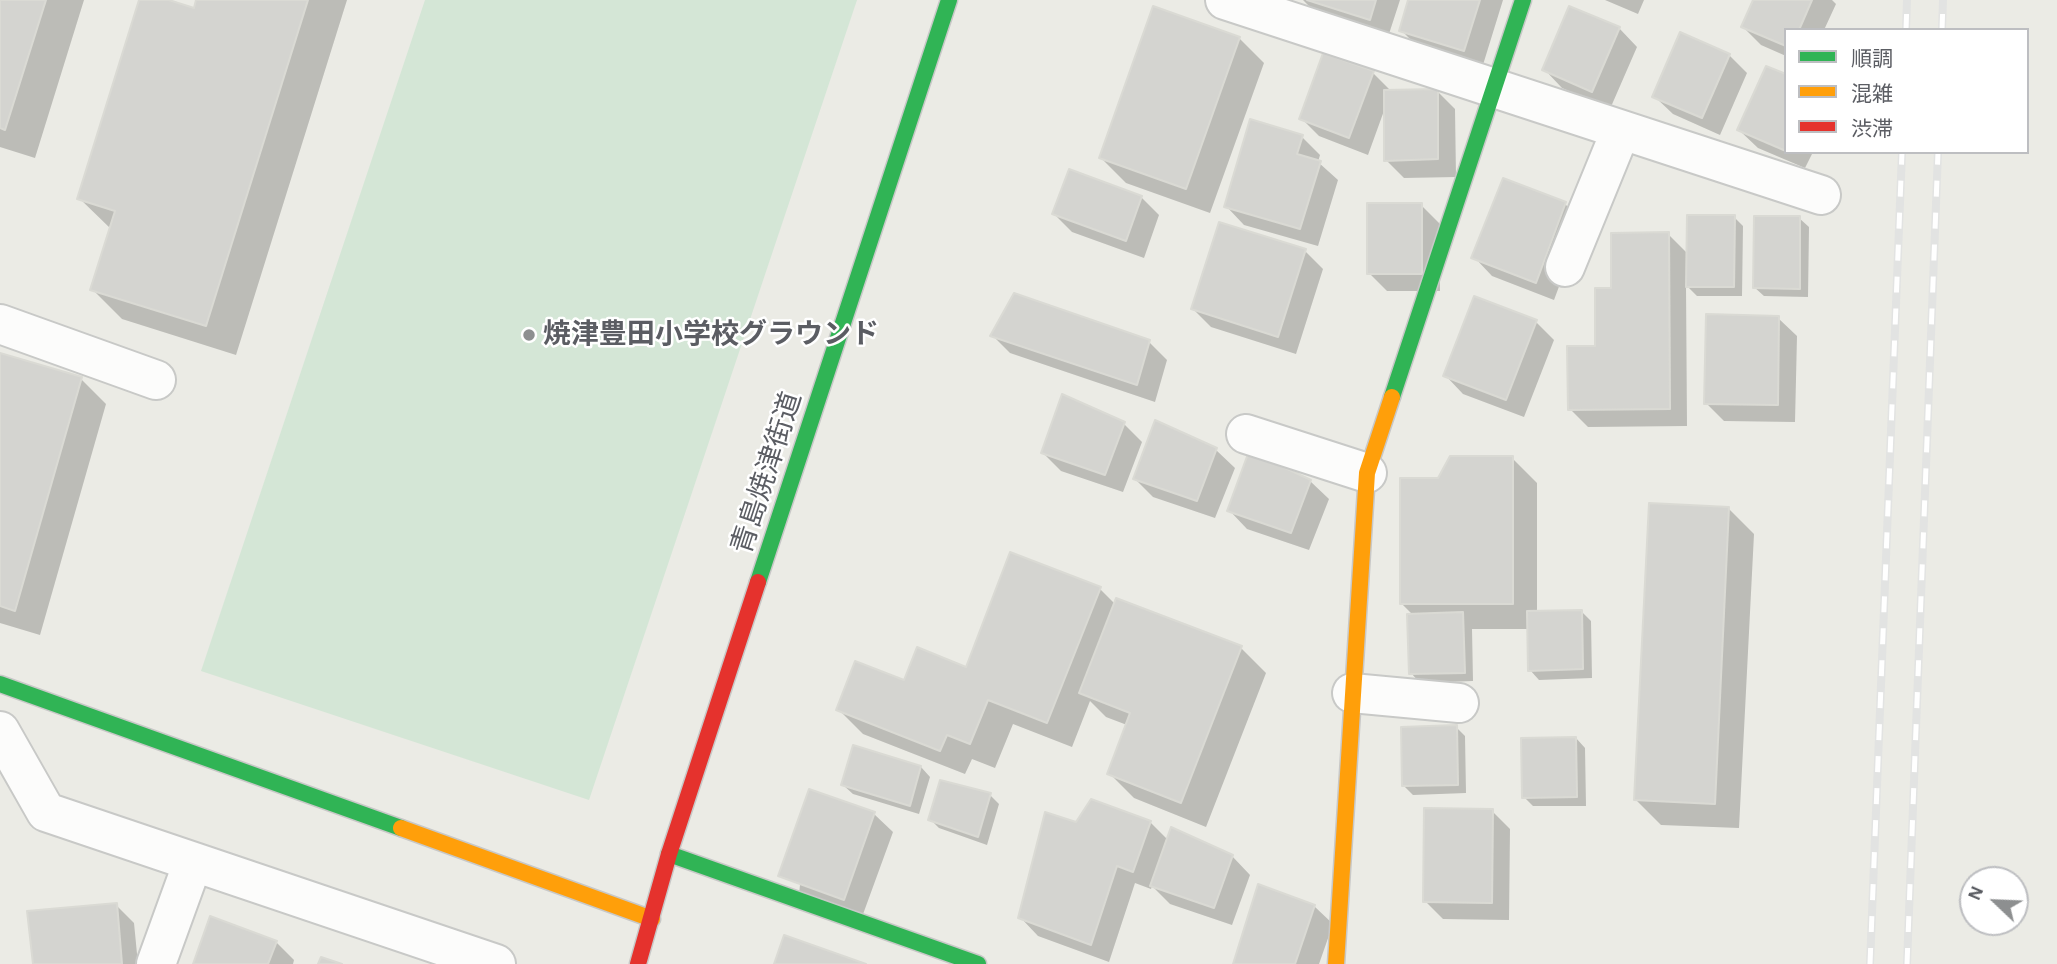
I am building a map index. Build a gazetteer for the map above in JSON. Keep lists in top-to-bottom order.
{
  "streets": {
    "street": ["青島焼津街道"]
  },
  "places": ["焼津豊田小学校グラウンド"],
  "legend": ["順調", "混雑", "渋滞"],
  "north": "top left"
}
